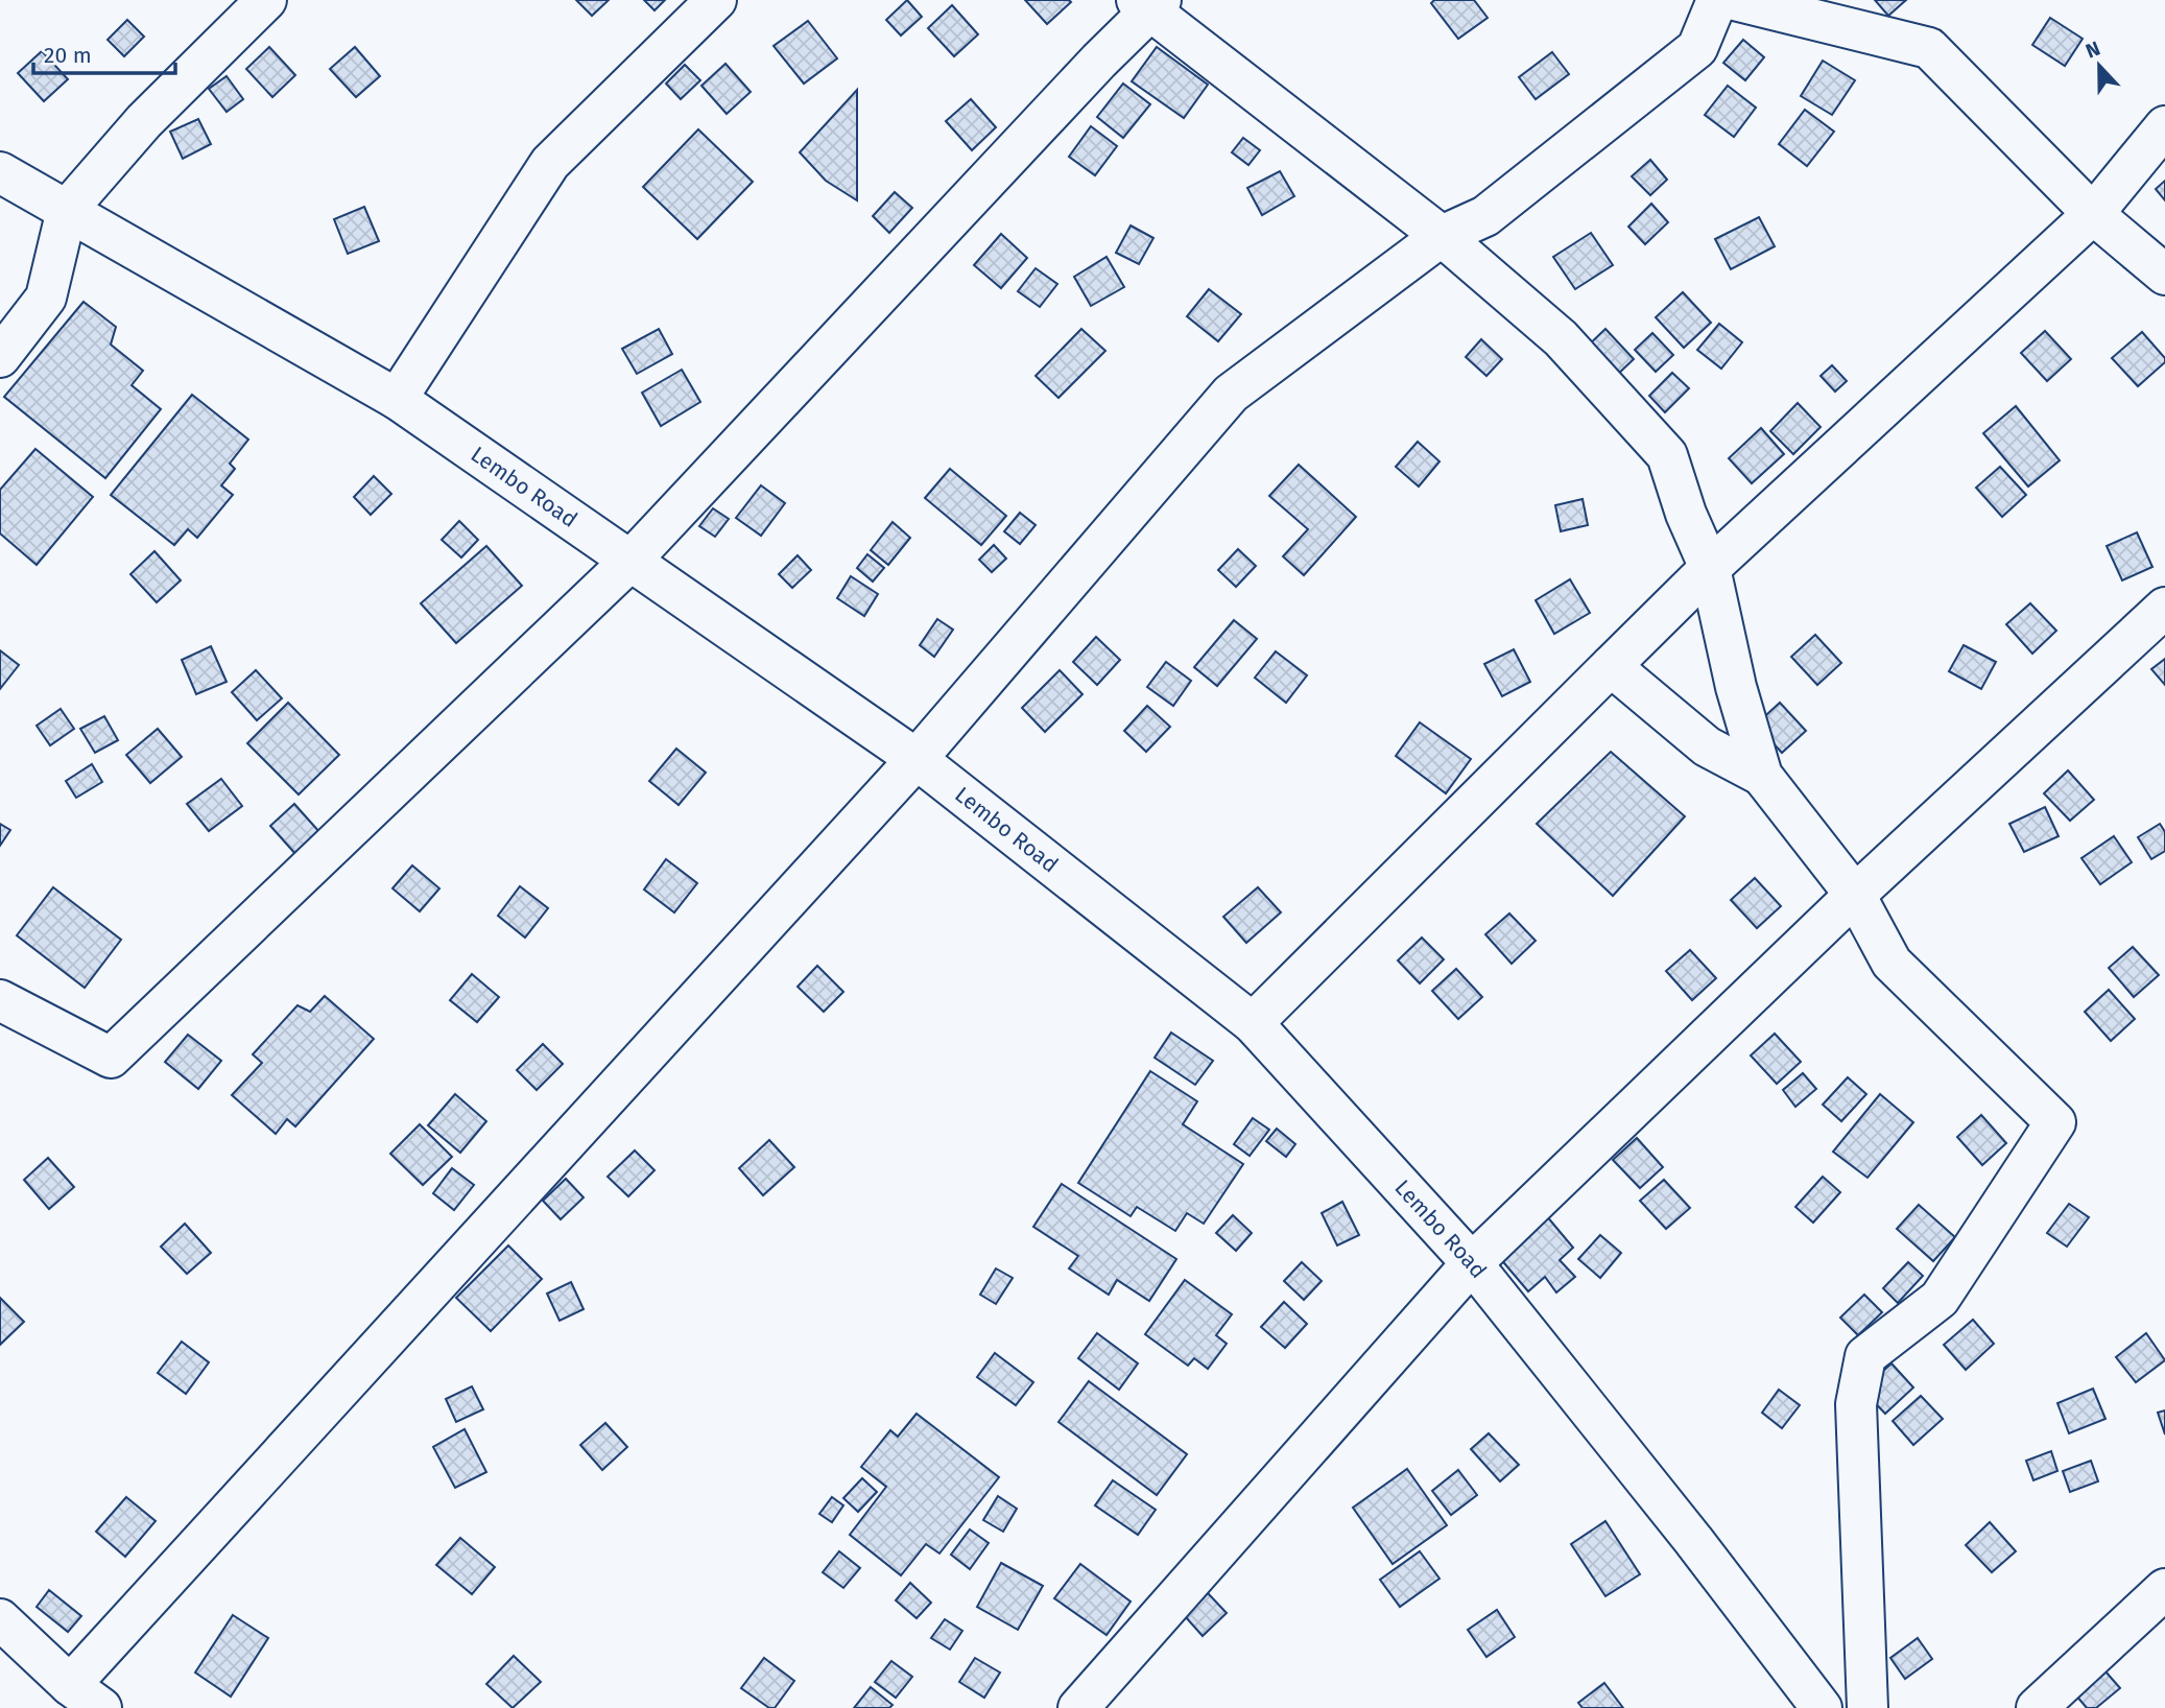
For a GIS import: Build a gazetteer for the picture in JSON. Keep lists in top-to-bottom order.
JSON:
{
  "streets": {
    "street": ["Lembo Road"]
  },
  "scale_bar": "20 m",
  "north": "top"
}
